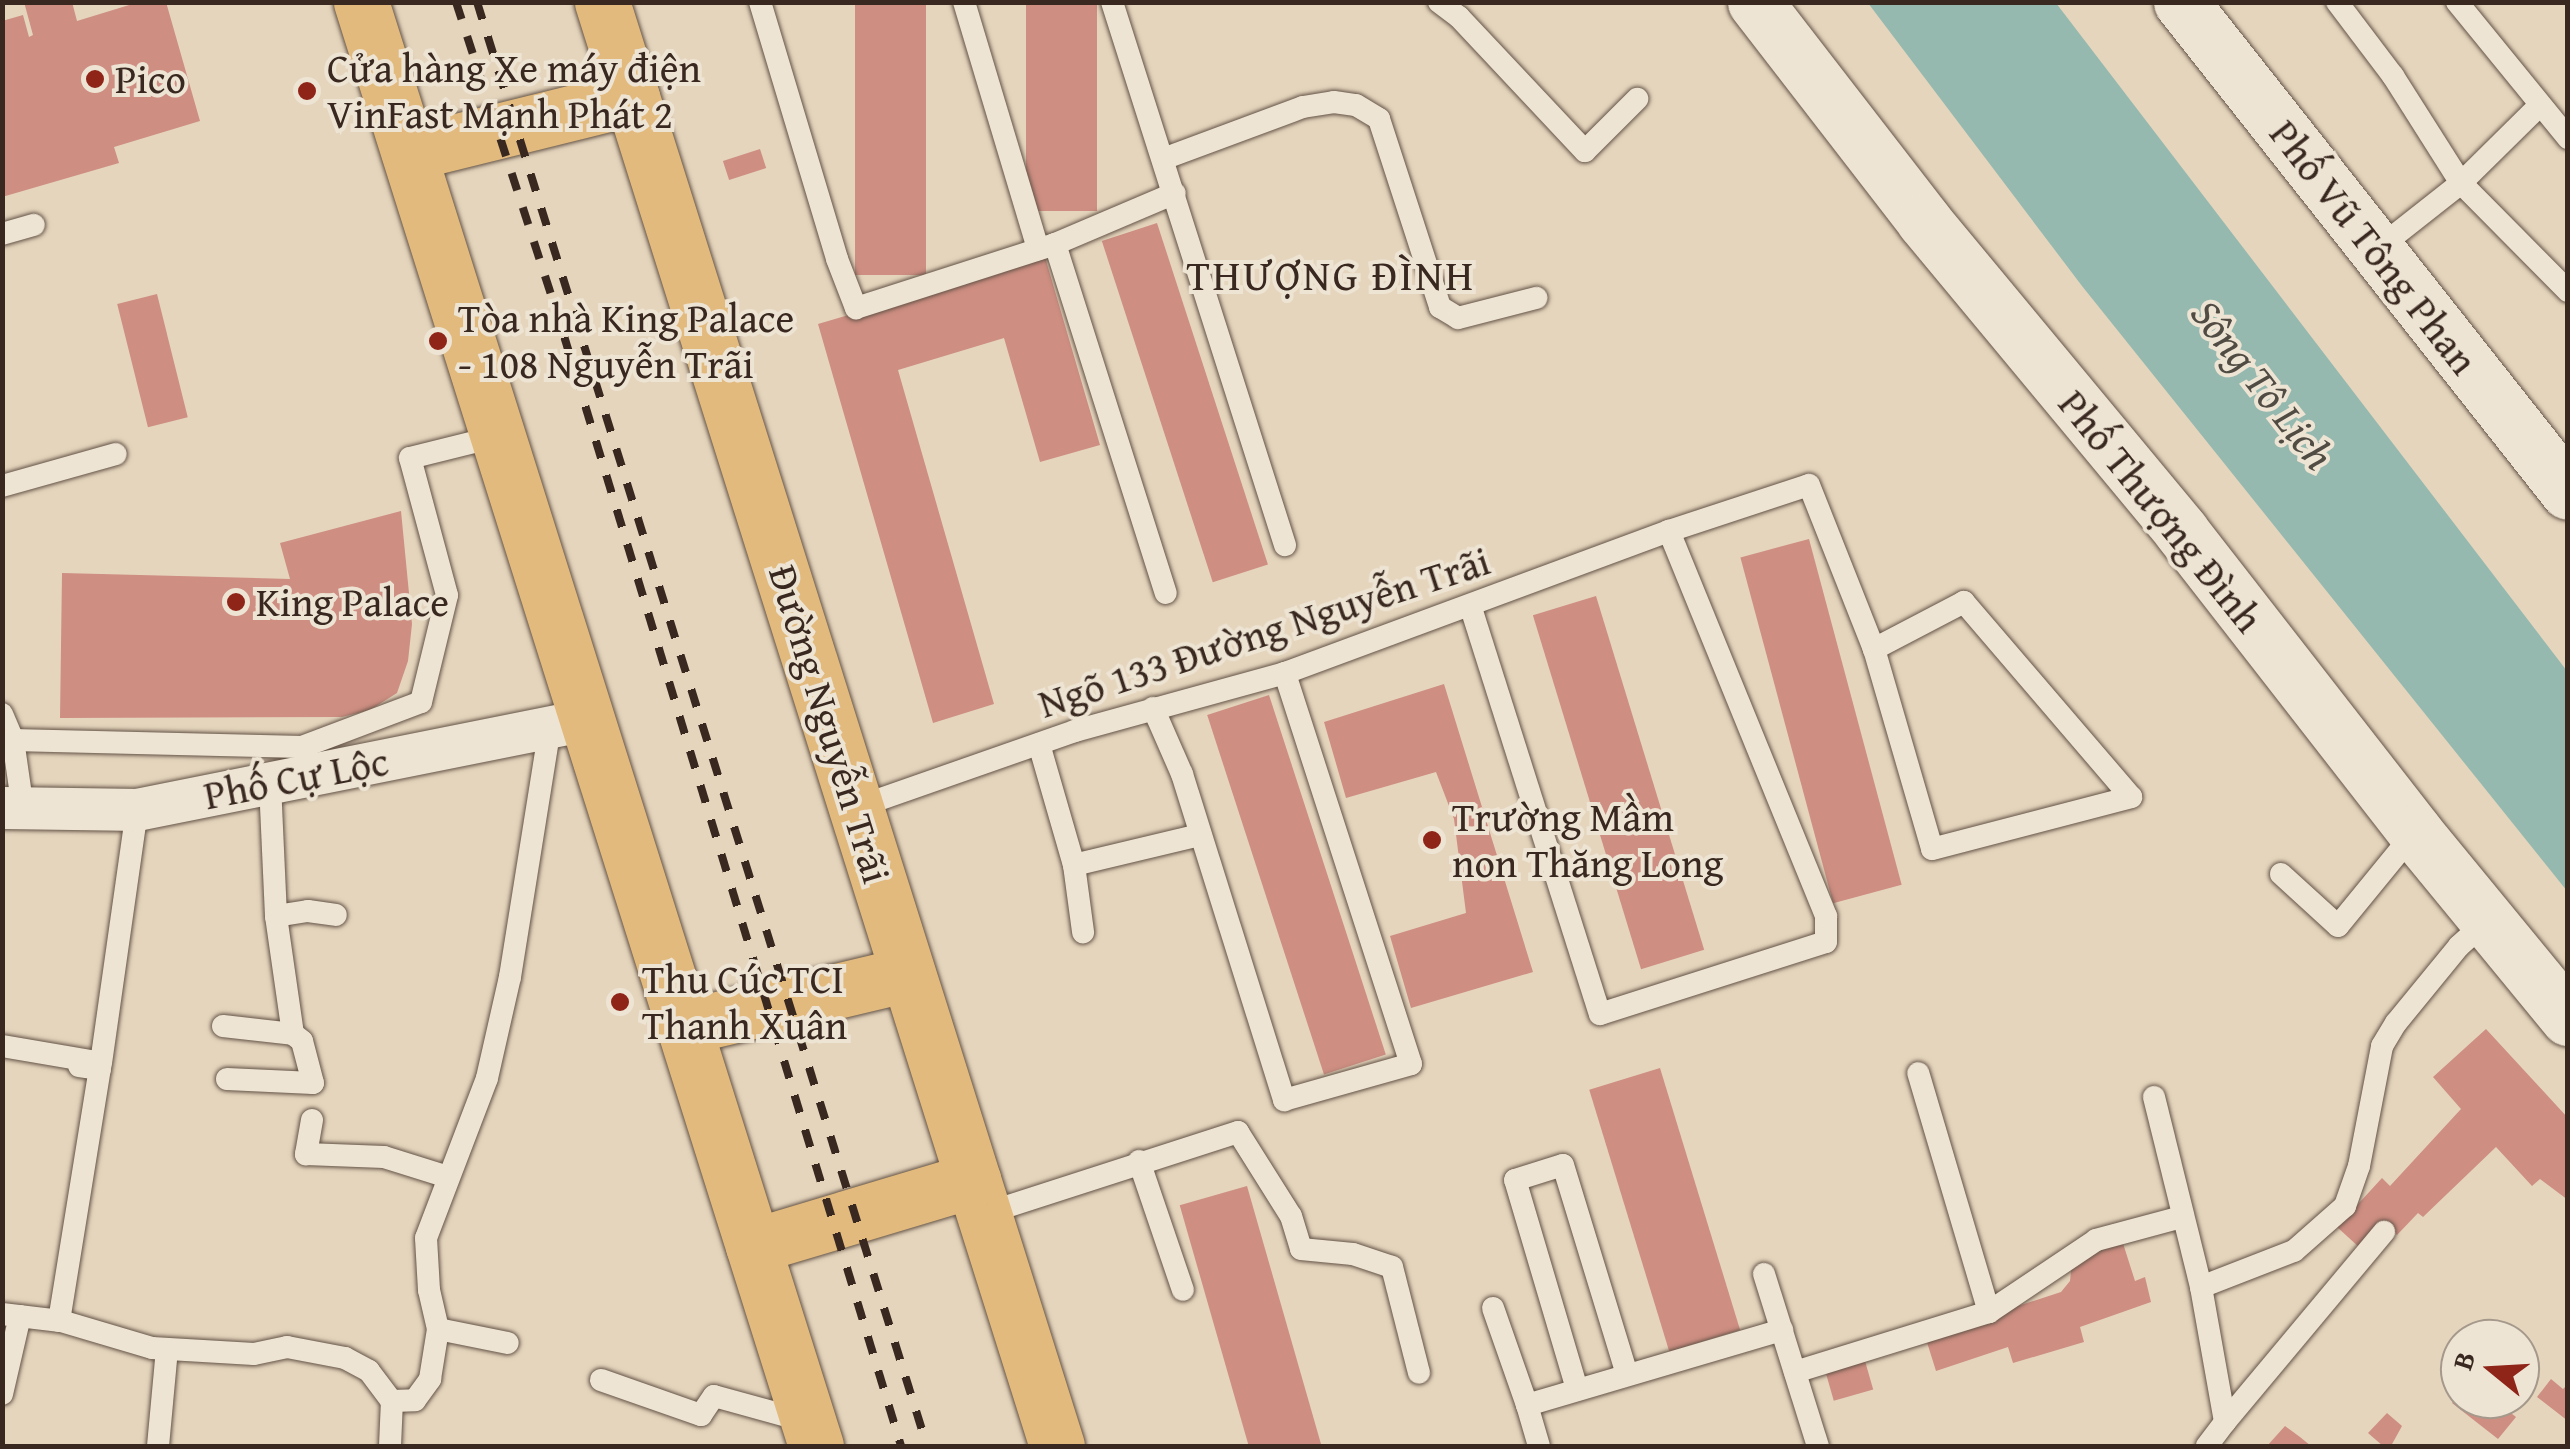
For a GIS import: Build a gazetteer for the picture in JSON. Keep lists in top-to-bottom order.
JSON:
{
  "streets": {
    "main road": ["Phố Vũ Tông Phan", "Phố Thượng Đình", "Đường Nguyễn Trãi"],
    "street": ["Phố Cự Lộc"],
    "lane": ["Ngõ 133 Đường Nguyễn Trãi"]
  },
  "crossings": [
    ["Ngõ 133 Đường Nguyễn Trãi", "Đường Nguyễn Trãi"]
  ],
  "districts": ["THƯỢNG ĐÌNH"],
  "water": ["Sông Tô Lịch"],
  "places": [
    "Pico",
    "Cửa hàng Xe máy điện VinFast Mạnh Phát 2",
    "Tòa nhà King Palace - 108 Nguyễn Trãi",
    "King Palace",
    "Trường Mầm non Thăng Long",
    "Thu Cúc TCI Thanh Xuân"
  ],
  "north": "left"
}
